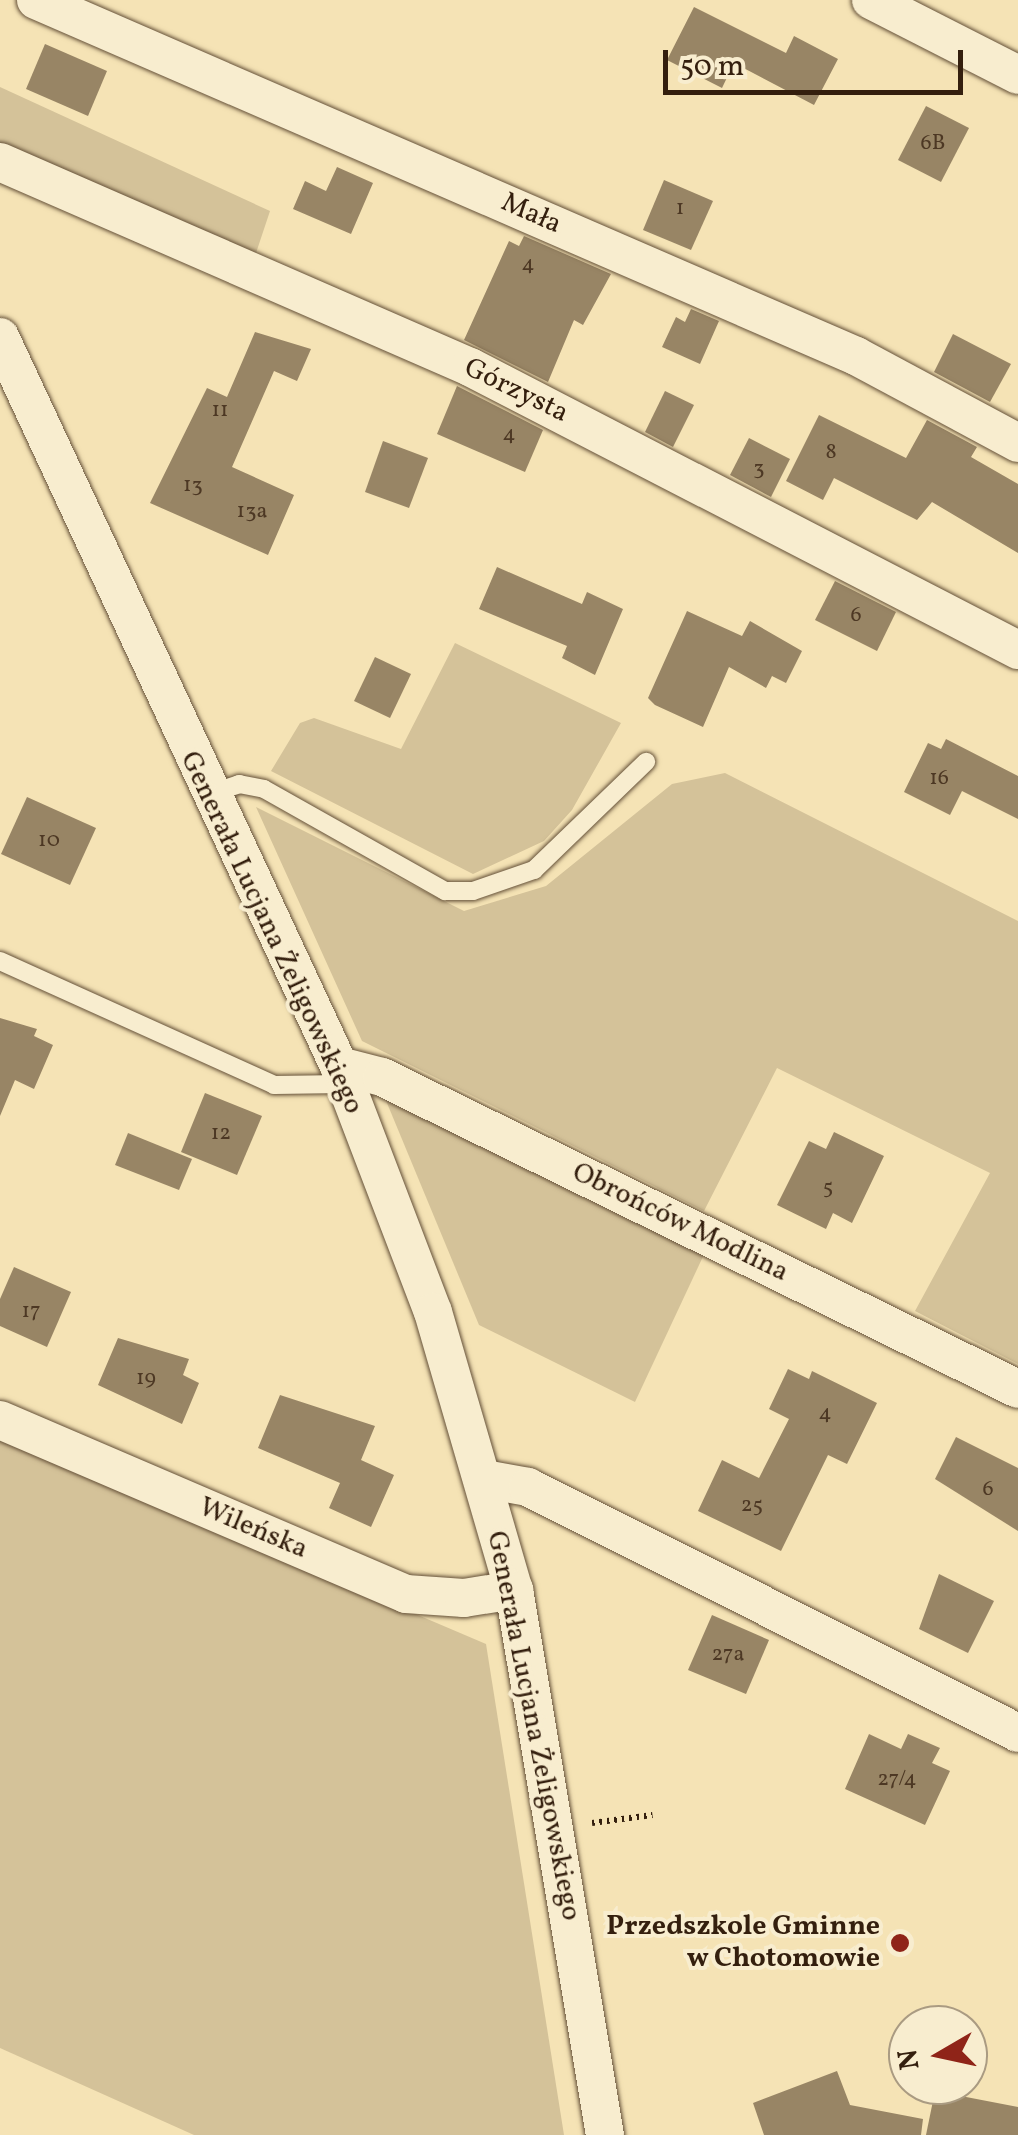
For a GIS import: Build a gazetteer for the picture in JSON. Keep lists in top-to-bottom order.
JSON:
{
  "streets": {
    "street": [
      "Mała",
      "Górzysta",
      "Generała Lucjana Żeligowskiego",
      "Obrońców Modlina",
      "Wileńska"
    ]
  },
  "crossings": [
    ["Generała Lucjana Żeligowskiego", "Obrońców Modlina"],
    ["Generała Lucjana Żeligowskiego", "Wileńska"]
  ],
  "places": ["Przedszkole Gminne w Chotomowie"],
  "house_numbers": [
    "6B",
    "1",
    "4",
    "11",
    "4",
    "8",
    "3",
    "13",
    "13a",
    "6",
    "16",
    "10",
    "12",
    "5",
    "17",
    "19",
    "4",
    "6",
    "25",
    "27a",
    "27/4"
  ],
  "scale_bar": "50 m",
  "north": "left"
}
